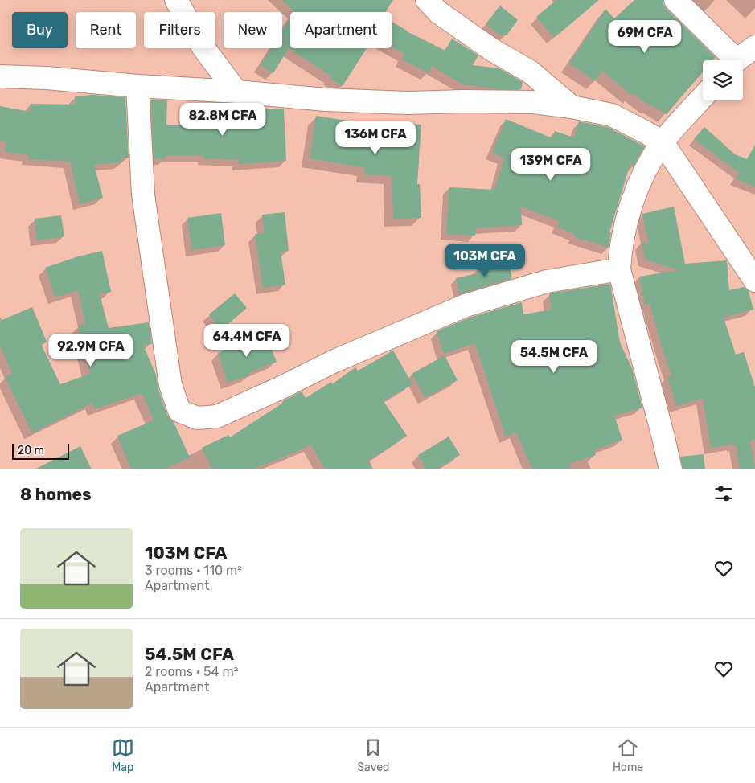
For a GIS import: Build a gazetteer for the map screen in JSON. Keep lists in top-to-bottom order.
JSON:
{
  "scale_bar": "20 m",
  "page": {
    "chip": [
      "Buy",
      "Rent",
      "Filters",
      "New",
      "Apartment"
    ],
    "price": [
      "69M CFA",
      "82.8M CFA",
      "136M CFA",
      "139M CFA",
      "103M CFA",
      "64.4M CFA",
      "92.9M CFA",
      "54.5M CFA"
    ],
    "scale": "20 m",
    "heading": "8 homes",
    "list": [
      {
        "name": "103M CFA",
        "note": "3 rooms · 110 m² · Apartment"
      },
      {
        "name": "54.5M CFA",
        "note": "2 rooms · 54 m² · Apartment"
      }
    ],
    "tabs": ["Map", "Saved", "Home"]
  }
}
